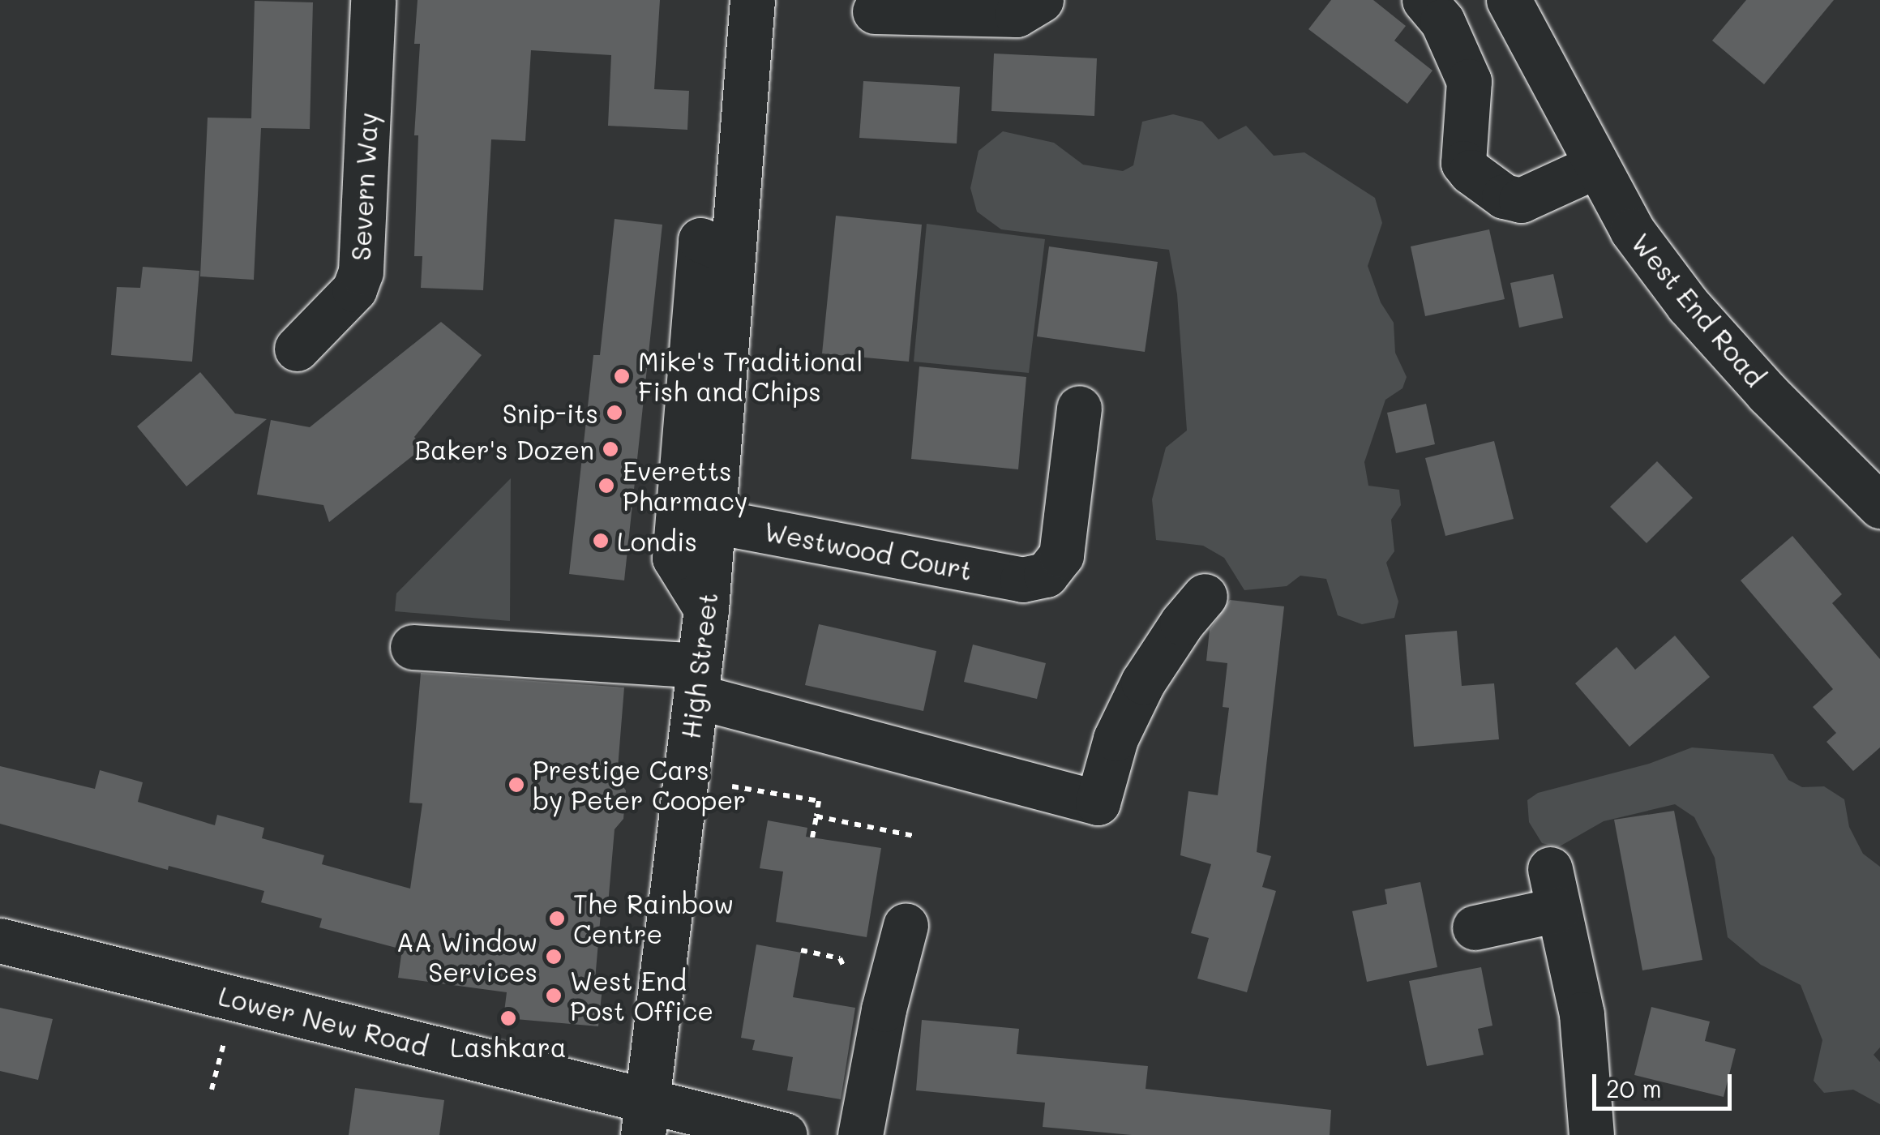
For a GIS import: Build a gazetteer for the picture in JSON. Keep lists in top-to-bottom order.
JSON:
{
  "streets": {
    "street": [
      "Severn Way",
      "West End Road",
      "Westwood Court",
      "High Street",
      "Lower New Road"
    ]
  },
  "crossings": [
    ["Westwood Court", "High Street"],
    ["High Street", "Lower New Road"]
  ],
  "places": [
    "Mike's Traditional Fish and Chips",
    "Snip-its",
    "Baker's Dozen",
    "Everetts Pharmacy",
    "Londis",
    "Prestige Cars by Peter Cooper",
    "The Rainbow Centre",
    "AA Window Services",
    "West End Post Office",
    "Lashkara"
  ],
  "scale_bar": "20 m"
}
